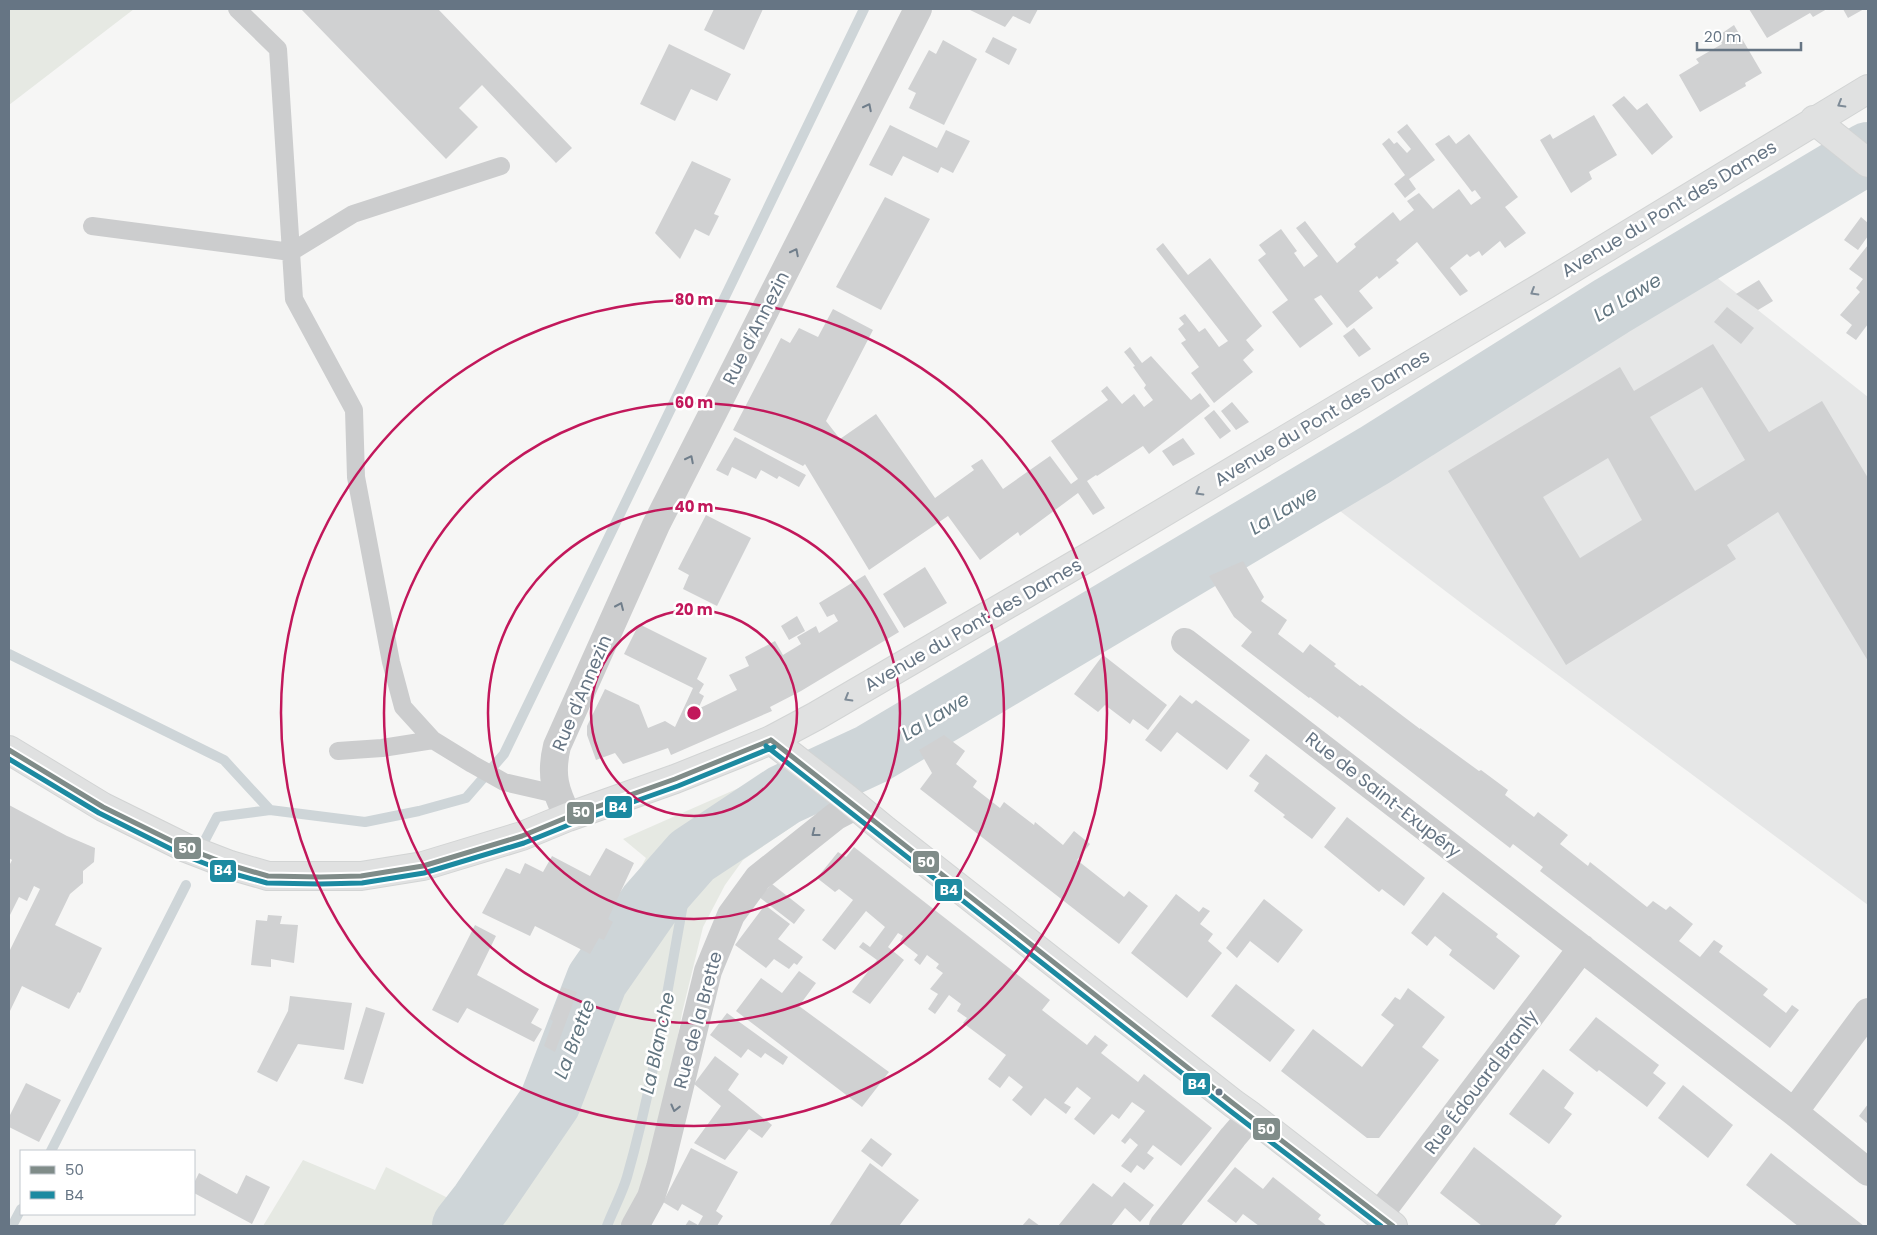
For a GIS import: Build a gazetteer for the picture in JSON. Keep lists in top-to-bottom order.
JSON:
{
  "streets": {
    "street": [
      "Avenue du Pont des Dames",
      "Rue d'Annezin",
      "Rue de Saint-Exupéry",
      "Rue de la Brette",
      "Rue Édouard Branly"
    ]
  },
  "crossings": [
    ["Avenue du Pont des Dames", "Rue d'Annezin"],
    ["Rue de Saint-Exupéry", "Rue Édouard Branly"]
  ],
  "one_way": ["Avenue du Pont des Dames", "Rue d'Annezin", "Rue de la Brette"],
  "water": ["La Lawe", "La Brette", "La Blanche"],
  "lines": ["transit line 50", "transit line B4"],
  "legend": ["50", "B4"],
  "scale_bar": "20 m",
  "rings": [
    "80 m",
    "60 m",
    "40 m",
    "20 m"
  ]
}
